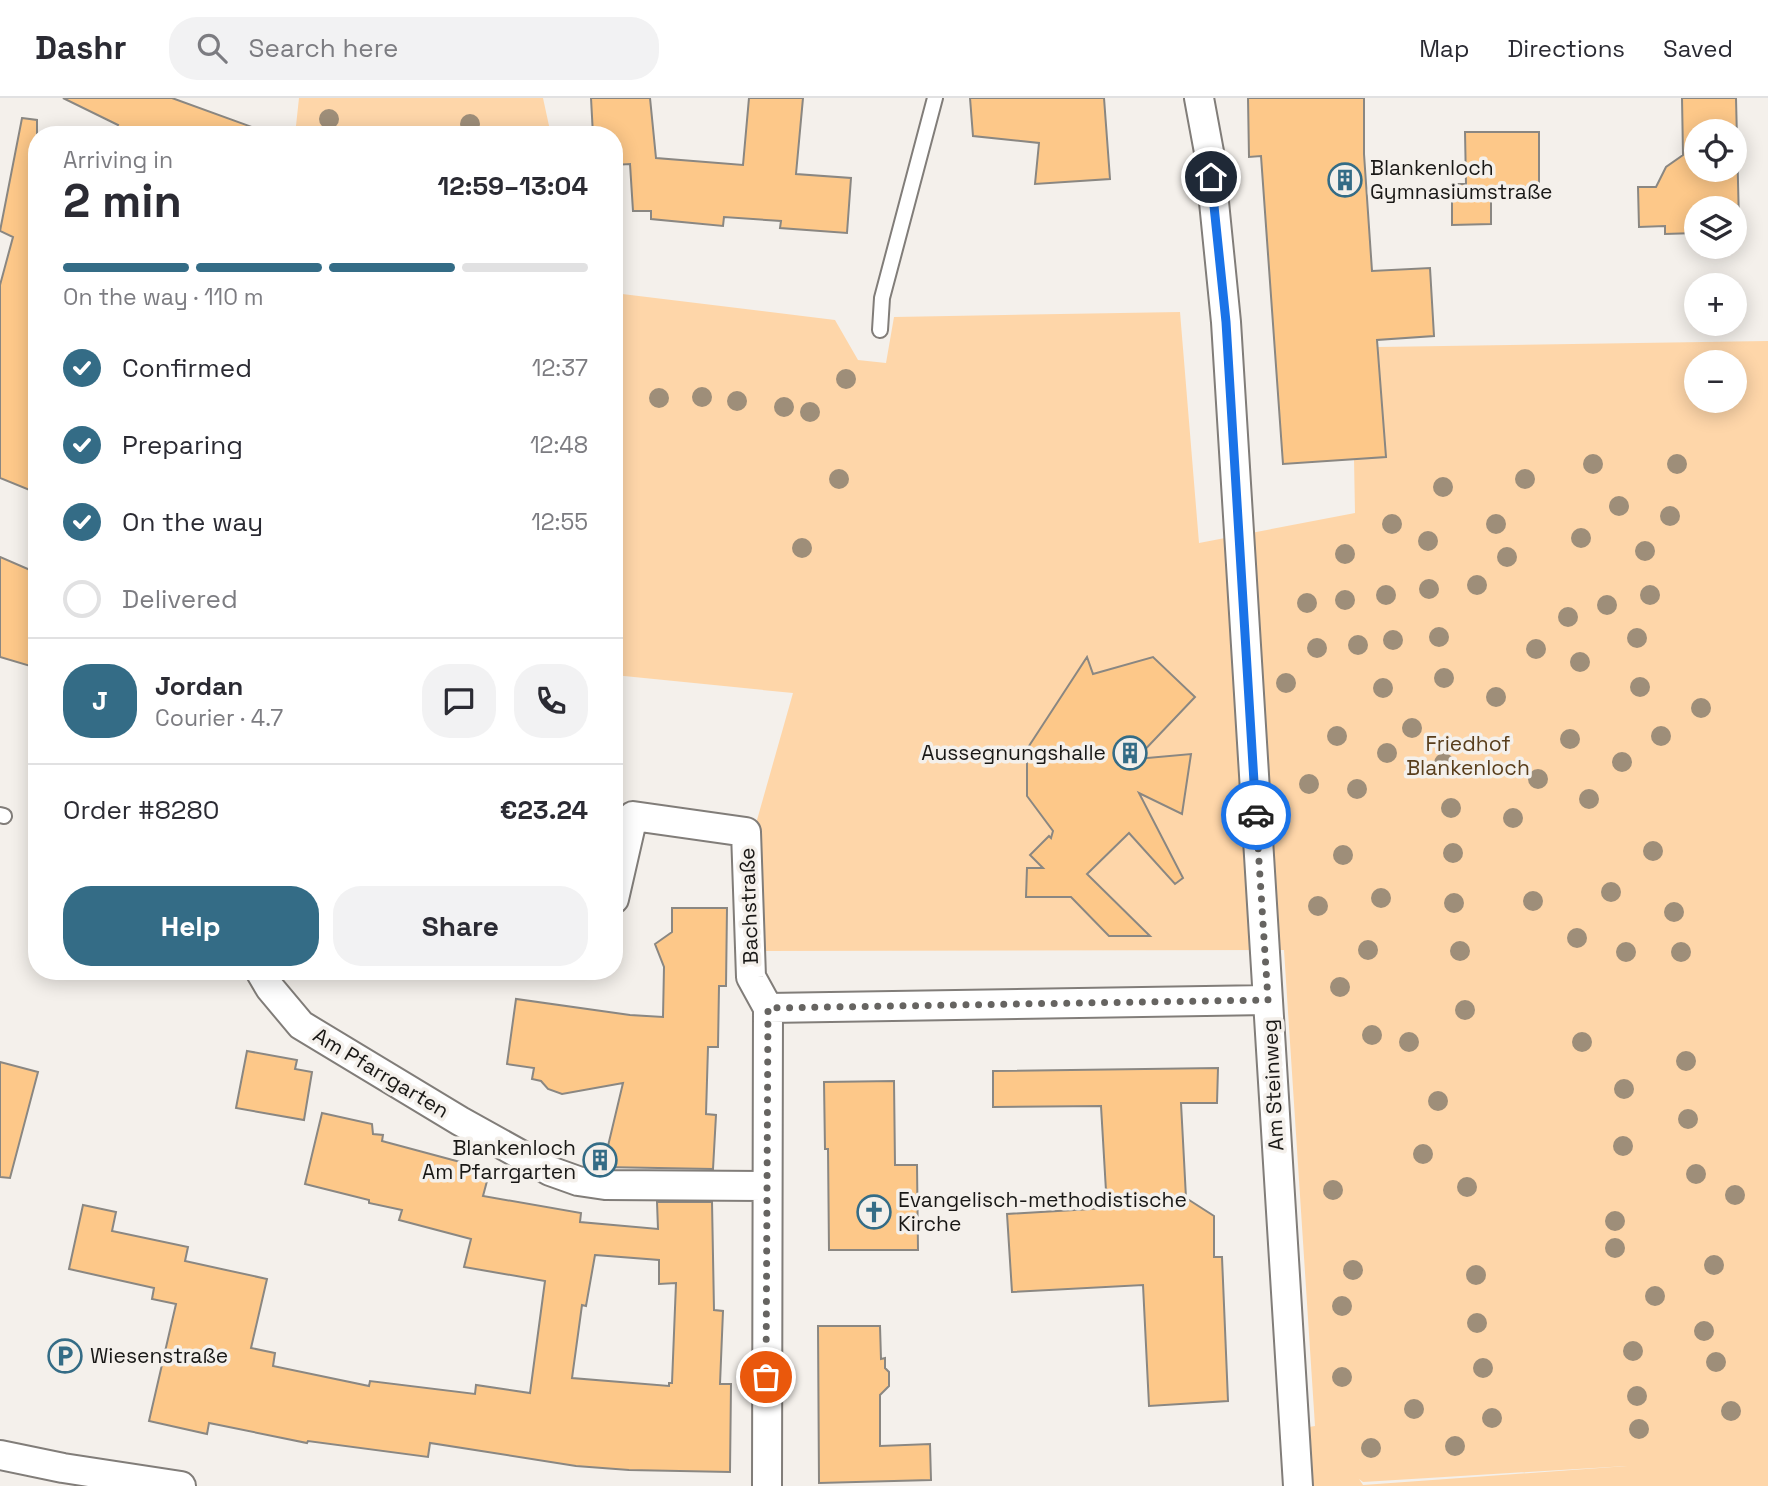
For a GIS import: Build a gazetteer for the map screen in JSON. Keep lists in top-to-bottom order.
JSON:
{
  "streets": {
    "street": ["Bachstraße", "Am Pfarrgarten", "Am Steinweg"]
  },
  "crossings": [
    ["Bachstraße", "Am Pfarrgarten"]
  ],
  "parks": ["Friedhof Blankenloch"],
  "places": {
    "building": ["Blankenloch Gymnasiumstraße", "Aussegnungshalle", "Blankenloch Am Pfarrgarten"],
    "church": ["Evangelisch-methodistische Kirche"],
    "parking": ["Wiesenstraße"]
  },
  "page": {
    "header": "Dashr",
    "search": "Search here",
    "nav": ["Map", "Directions", "Saved"],
    "map_buttons": ["+", "−"],
    "heading": ["2 min", "Arriving in", "12:59–13:04"],
    "panel": [
      "Jordan",
      "Courier · 4.7",
      "Order #8280",
      "€23.24"
    ],
    "bar": "On the way · 110 m",
    "list": [
      ["Confirmed", "12:37"],
      ["Preparing", "12:48"],
      ["On the way", "12:55"],
      "Delivered"
    ],
    "round": "J",
    "buttons": ["Help", "Share"]
  }
}
